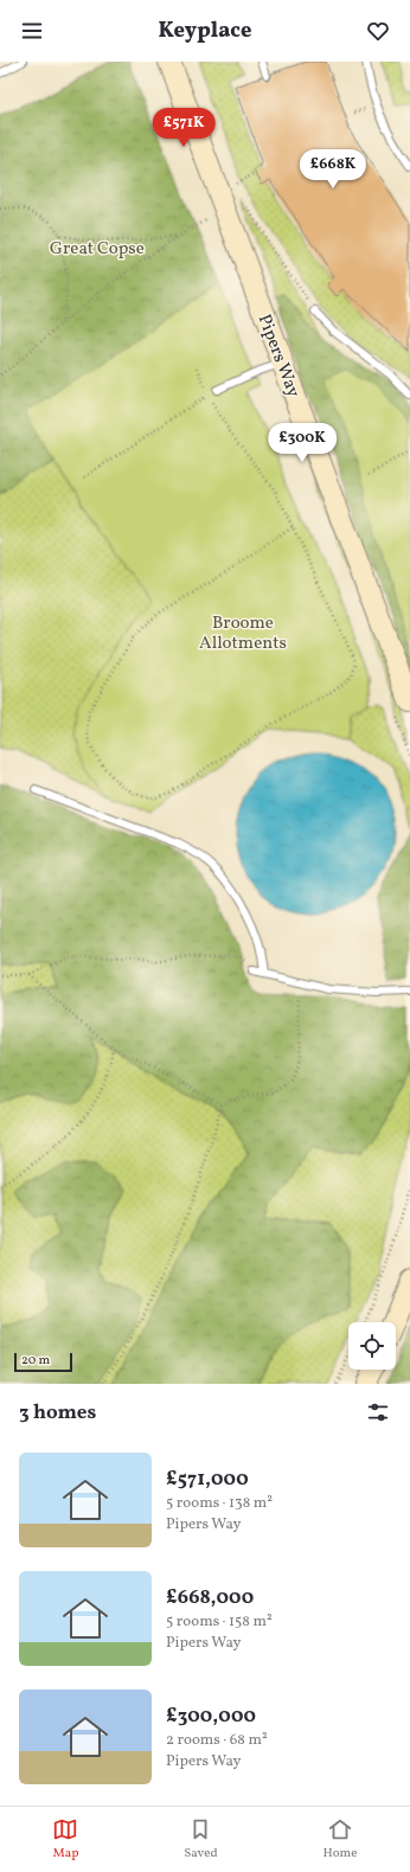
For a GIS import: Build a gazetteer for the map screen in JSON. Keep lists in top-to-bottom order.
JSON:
{
  "streets": {
    "main road": ["Pipers Way"]
  },
  "parks": ["Great Copse", "Broome Allotments"],
  "scale_bar": "20 m",
  "page": {
    "header": "Keyplace",
    "price": ["£571K", "£668K", "£300K"],
    "scale": "20 m",
    "heading": "3 homes",
    "list": [
      {
        "name": "£571,000",
        "note": "5 rooms · 138 m² · Pipers Way"
      },
      {
        "name": "£668,000",
        "note": "5 rooms · 158 m² · Pipers Way"
      },
      {
        "name": "£300,000",
        "note": "2 rooms · 68 m² · Pipers Way"
      }
    ],
    "tabs": ["Map", "Saved", "Home"]
  }
}
